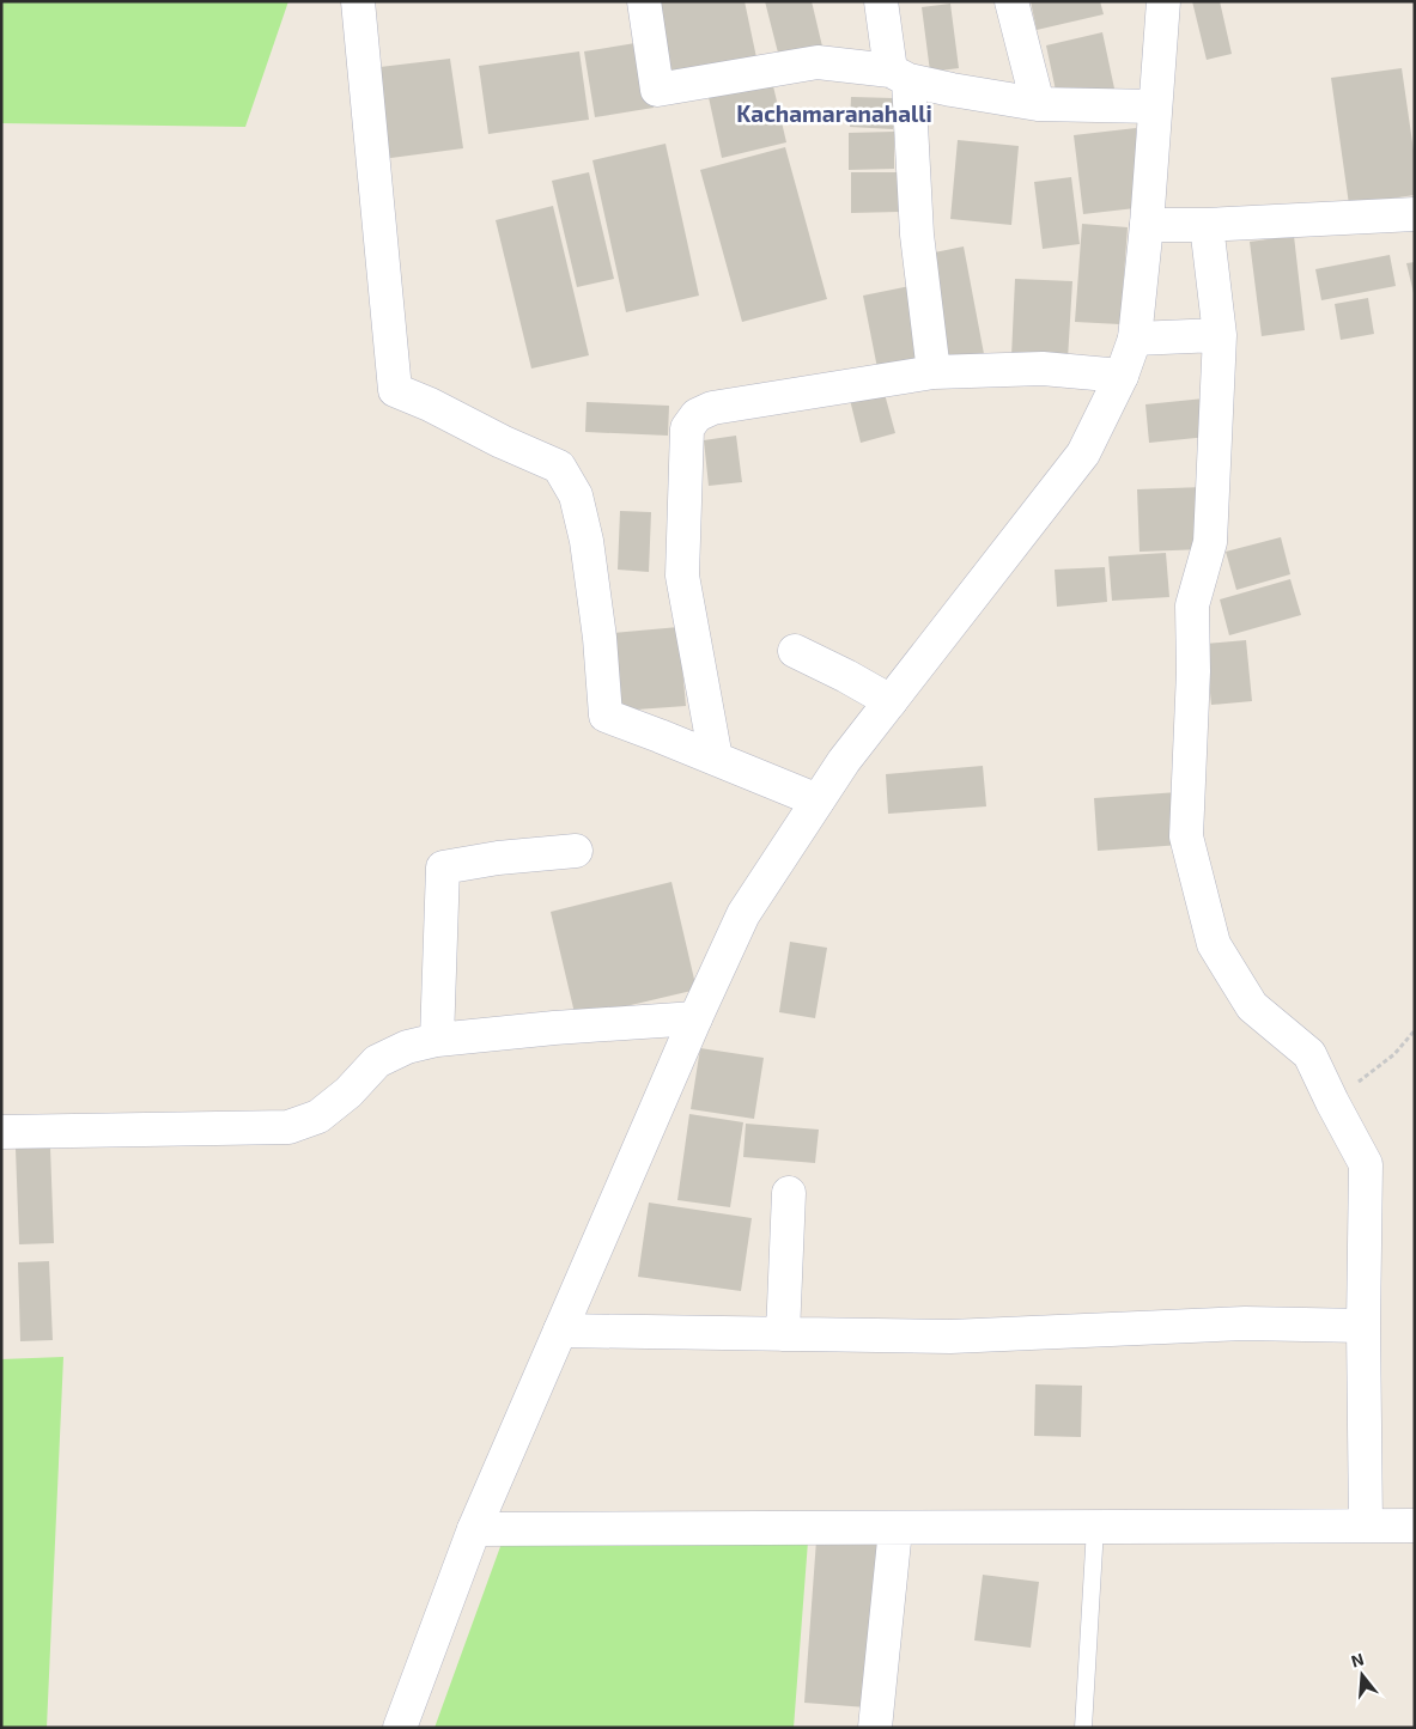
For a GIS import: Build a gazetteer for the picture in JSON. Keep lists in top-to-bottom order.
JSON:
{
  "districts": ["Kachamaranahalli"],
  "north": "top"
}
